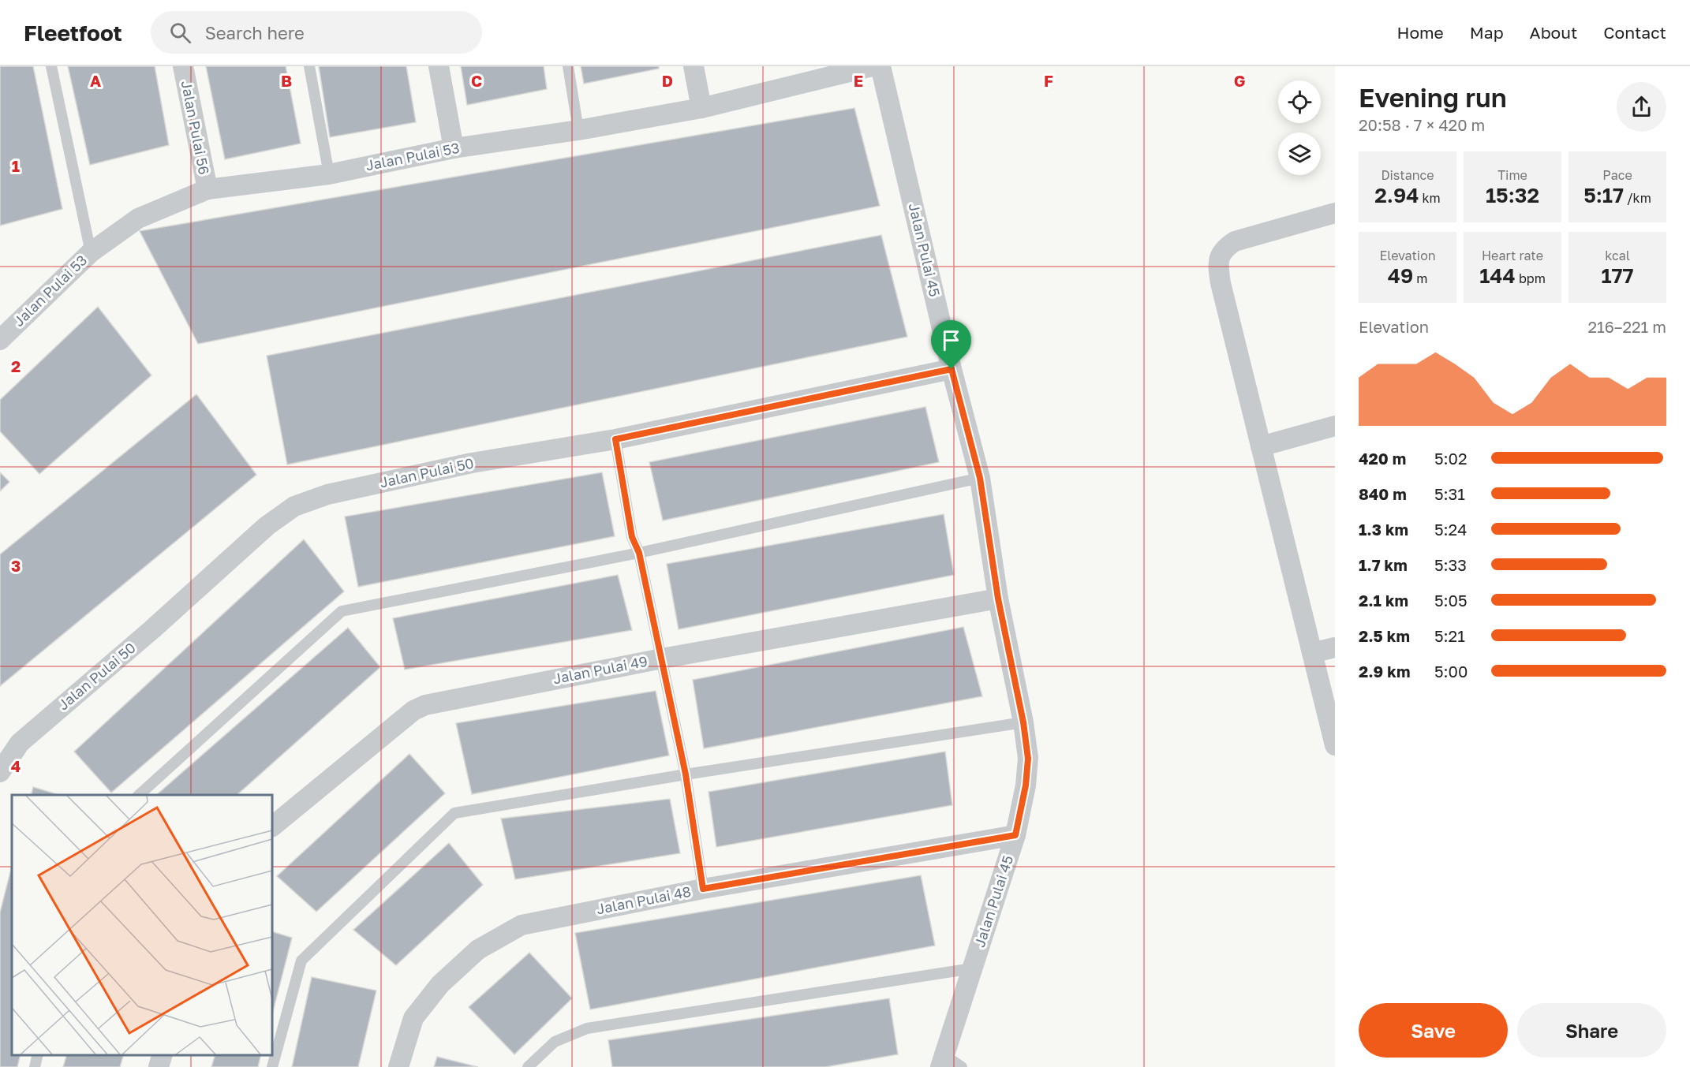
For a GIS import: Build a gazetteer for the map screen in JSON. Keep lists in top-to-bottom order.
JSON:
{
  "streets": {
    "street": [
      "Jalan Pulai 56",
      "Jalan Pulai 53",
      "Jalan Pulai 45",
      "Jalan Pulai 50",
      "Jalan Pulai 49",
      "Jalan Pulai 48"
    ]
  },
  "crossings": [
    ["Jalan Pulai 56", "Jalan Pulai 53"],
    ["Jalan Pulai 45", "Jalan Pulai 50"],
    ["Jalan Pulai 45", "Jalan Pulai 49"],
    ["Jalan Pulai 45", "Jalan Pulai 48"]
  ],
  "page": {
    "header": "Fleetfoot",
    "search": "Search here",
    "nav": [
      "Home",
      "Map",
      "About",
      "Contact"
    ],
    "heading": ["Evening run", "20:58 · 7 × 420 m"],
    "stats": [
      ["Distance", "2.94 km"],
      ["Time", "15:32"],
      ["Pace", "5:17 /km"],
      ["Elevation", "49 m"],
      ["Heart rate", "144 bpm"],
      ["kcal", "177"]
    ],
    "chart": ["Elevation", "216–221 m"],
    "list": [
      {
        "name": "420 m",
        "note": "5:02"
      },
      {
        "name": "840 m",
        "note": "5:31"
      },
      {
        "name": "1.3 km",
        "note": "5:24"
      },
      {
        "name": "1.7 km",
        "note": "5:33"
      },
      {
        "name": "2.1 km",
        "note": "5:05"
      },
      {
        "name": "2.5 km",
        "note": "5:21"
      },
      {
        "name": "2.9 km",
        "note": "5:00"
      }
    ],
    "buttons": ["Save", "Share"]
  },
  "grid": {
    "columns": [
      "A",
      "B",
      "C",
      "D",
      "E",
      "F",
      "G"
    ],
    "rows": [
      "1",
      "2",
      "3",
      "4"
    ]
  }
}
